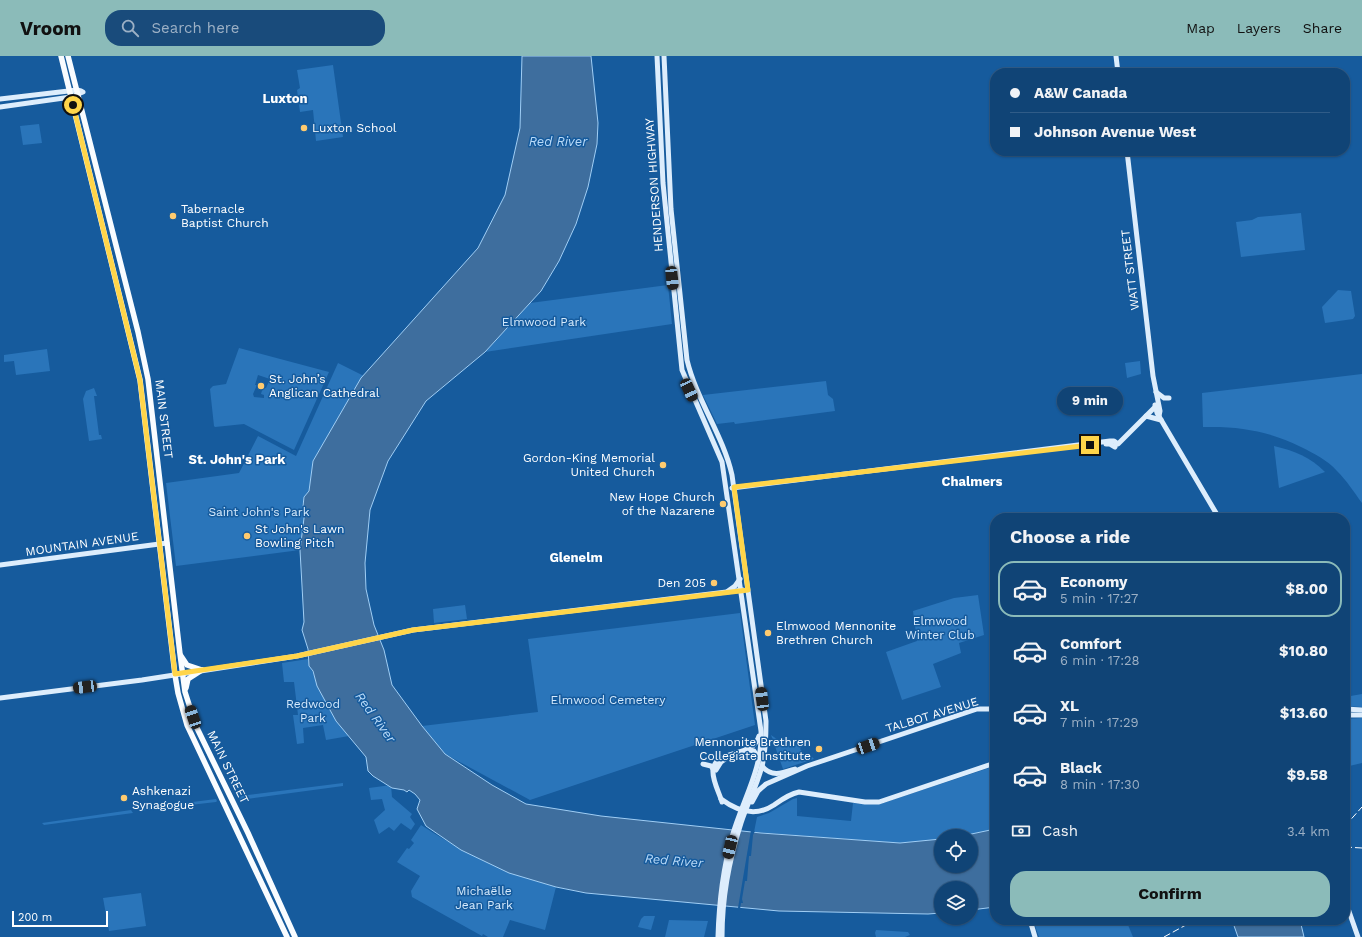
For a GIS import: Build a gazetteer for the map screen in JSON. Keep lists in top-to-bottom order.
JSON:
{
  "streets": {
    "main road": [
      "HENDERSON HIGHWAY",
      "WATT STREET",
      "MAIN STREET",
      "MOUNTAIN AVENUE",
      "TALBOT AVENUE"
    ]
  },
  "crossings": [
    ["MAIN STREET", "MOUNTAIN AVENUE"]
  ],
  "districts": [
    "Luxton",
    "St. John's Park",
    "Chalmers",
    "Glenelm"
  ],
  "water": ["Red River"],
  "parks": [
    "Elmwood Park",
    "Saint John's Park",
    "Elmwood Winter Club",
    "Elmwood Cemetery",
    "Redwood Park",
    "Michaëlle Jean Park"
  ],
  "places": [
    "Luxton School",
    "Tabernacle Baptist Church",
    "St. John’s Anglican Cathedral",
    "Gordon-King Memorial United Church",
    "New Hope Church of the Nazarene",
    "St John's Lawn Bowling Pitch",
    "Den 205",
    "Elmwood Mennonite Brethren Church",
    "Mennonite Brethren Collegiate Institute",
    "Ashkenazi Synagogue"
  ],
  "scale_bar": "200 m",
  "page": {
    "header": "Vroom",
    "search": "Search here",
    "nav": ["Map", "Layers", "Share"],
    "banner": ["A&W Canada", "Johnson Avenue West"],
    "bubble": "9 min",
    "heading": "Choose a ride",
    "list": [
      {
        "name": "Economy",
        "note": "5 min · 17:27",
        "value": "$8.00"
      },
      {
        "name": "Comfort",
        "note": "6 min · 17:28",
        "value": "$10.80"
      },
      {
        "name": "XL",
        "note": "7 min · 17:29",
        "value": "$13.60"
      },
      {
        "name": "Black",
        "note": "8 min · 17:30",
        "value": "$9.58"
      }
    ],
    "pay": ["Cash", "3.4 km"],
    "buttons": "Confirm",
    "scale": "200 m"
  }
}
